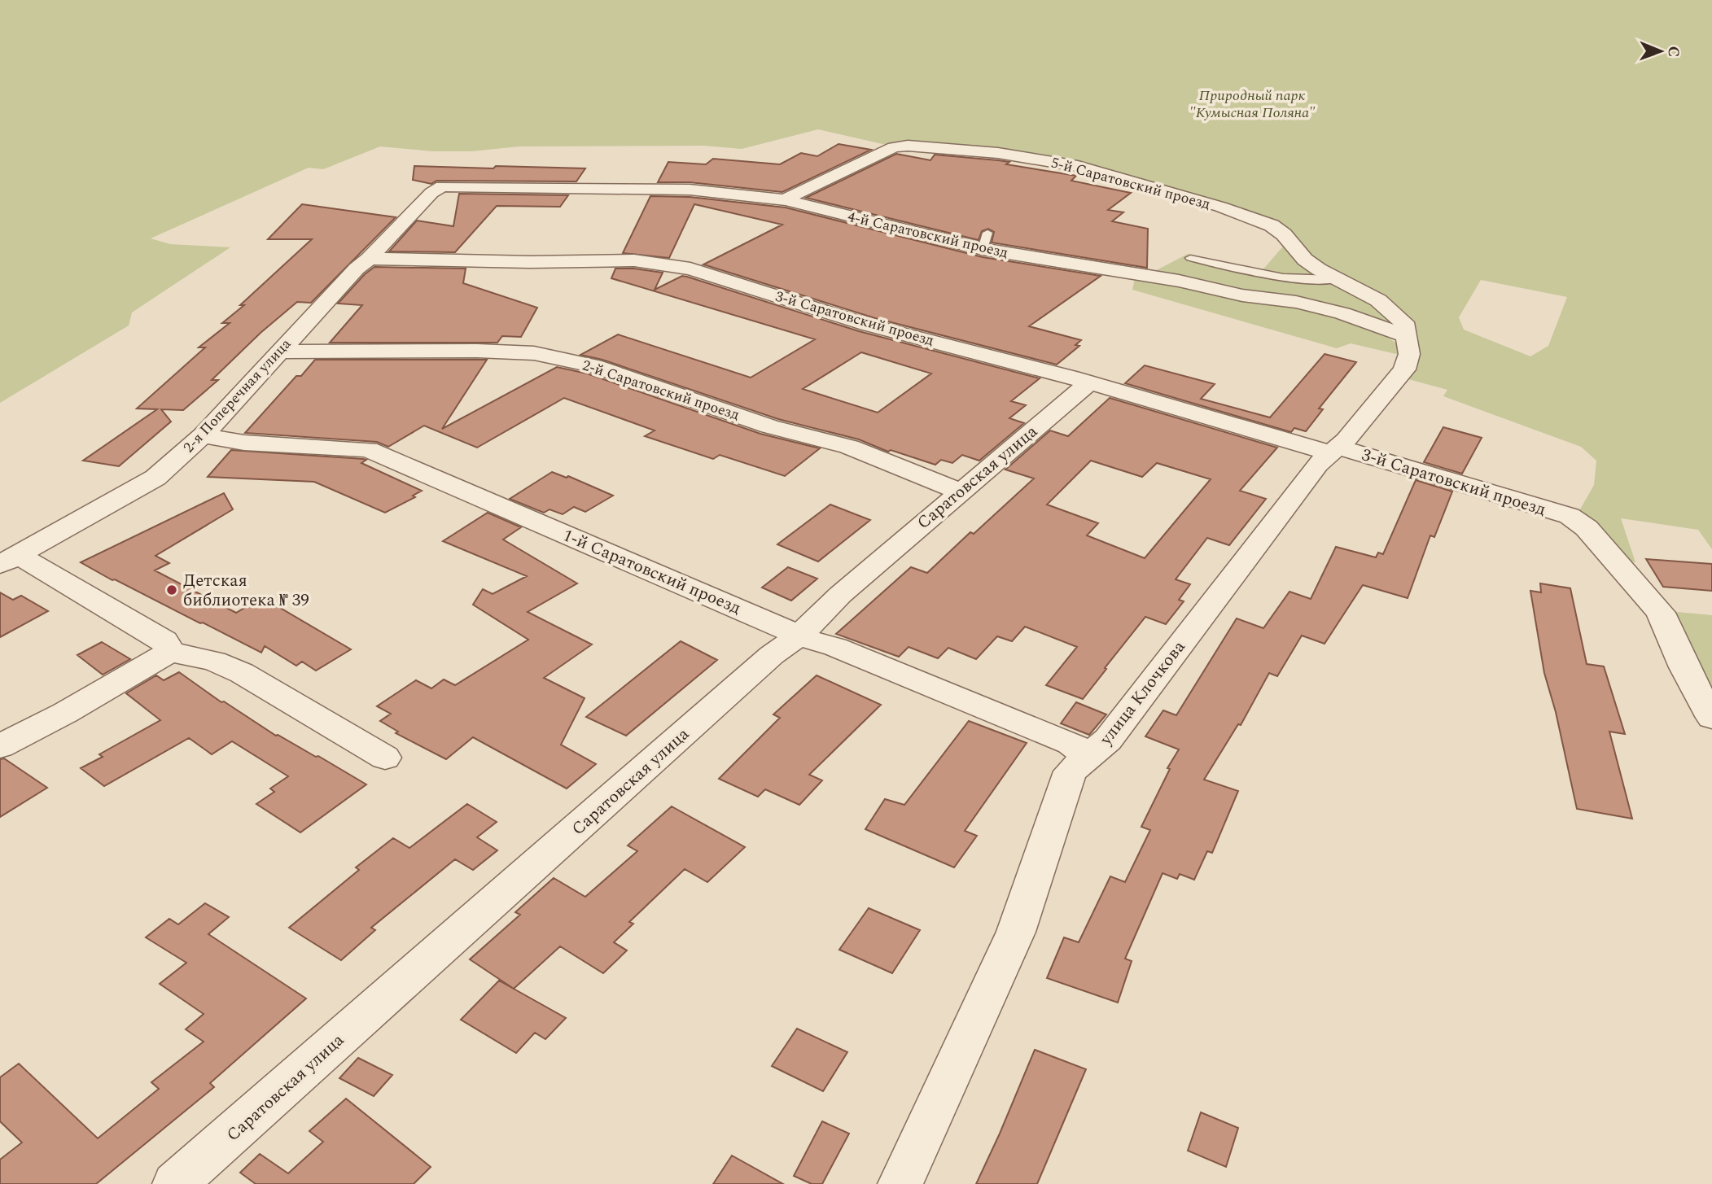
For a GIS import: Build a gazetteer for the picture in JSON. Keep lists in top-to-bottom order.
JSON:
{
  "streets": {
    "street": [
      "5-й Саратовский проезд",
      "4-й Саратовский проезд",
      "3-й Саратовский проезд",
      "2-й Саратовский проезд",
      "2-я Поперечная улица",
      "Саратовская улица",
      "1-й Саратовский проезд",
      "улица Клочкова"
    ]
  },
  "crossings": [
    ["5-й Саратовский проезд", "4-й Саратовский проезд"],
    ["5-й Саратовский проезд", "улица Клочкова"],
    ["4-й Саратовский проезд", "2-я Поперечная улица"],
    ["4-й Саратовский проезд", "улица Клочкова"],
    ["3-й Саратовский проезд", "2-я Поперечная улица"],
    ["3-й Саратовский проезд", "Саратовская улица"],
    ["3-й Саратовский проезд", "улица Клочкова"],
    ["2-й Саратовский проезд", "2-я Поперечная улица"],
    ["2-й Саратовский проезд", "Саратовская улица"],
    ["2-я Поперечная улица", "1-й Саратовский проезд"],
    ["Саратовская улица", "1-й Саратовский проезд"],
    ["1-й Саратовский проезд", "улица Клочкова"]
  ],
  "parks": ["Природный парк \"Кумысная Поляна\""],
  "places": ["Детская библиотека № 39"],
  "north": "right"
}
